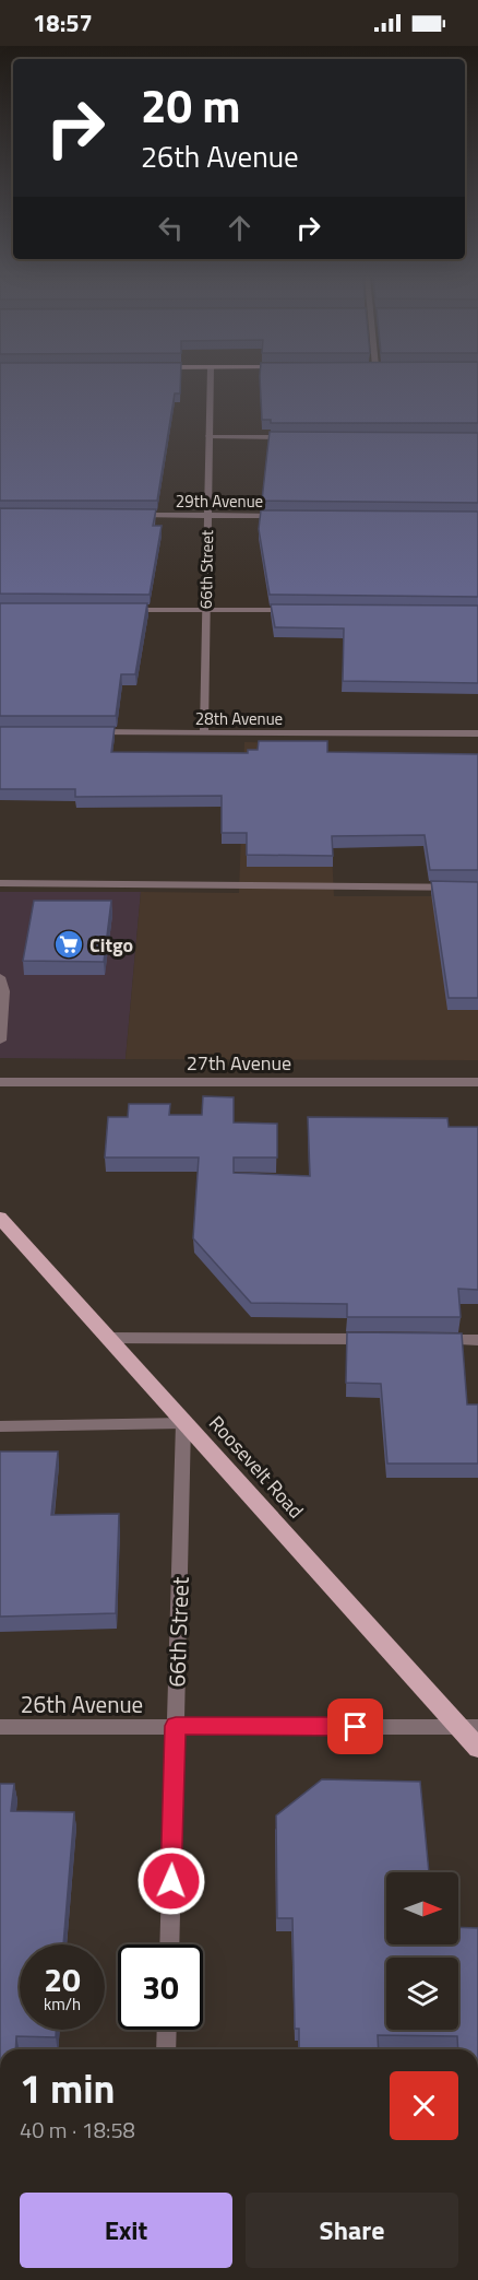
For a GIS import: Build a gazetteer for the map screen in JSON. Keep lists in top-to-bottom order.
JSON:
{
  "streets": {
    "main road": ["Roosevelt Road"],
    "street": [
      "29th Avenue",
      "66th Street",
      "28th Avenue",
      "27th Avenue",
      "26th Avenue"
    ]
  },
  "crossings": [
    ["29th Avenue", "66th Street"],
    ["66th Street", "28th Avenue"],
    ["66th Street", "Roosevelt Road"],
    ["66th Street", "26th Avenue"],
    ["Roosevelt Road", "26th Avenue"]
  ],
  "places": {
    "supermarket": ["Citgo"]
  },
  "north": "right",
  "page": {
    "status": "18:57",
    "turn": ["20 m", "26th Avenue"],
    "speed": "20 km/h",
    "limit": "30",
    "heading": ["1 min", "40 m · 18:58"],
    "buttons": ["Exit", "Share"]
  }
}
